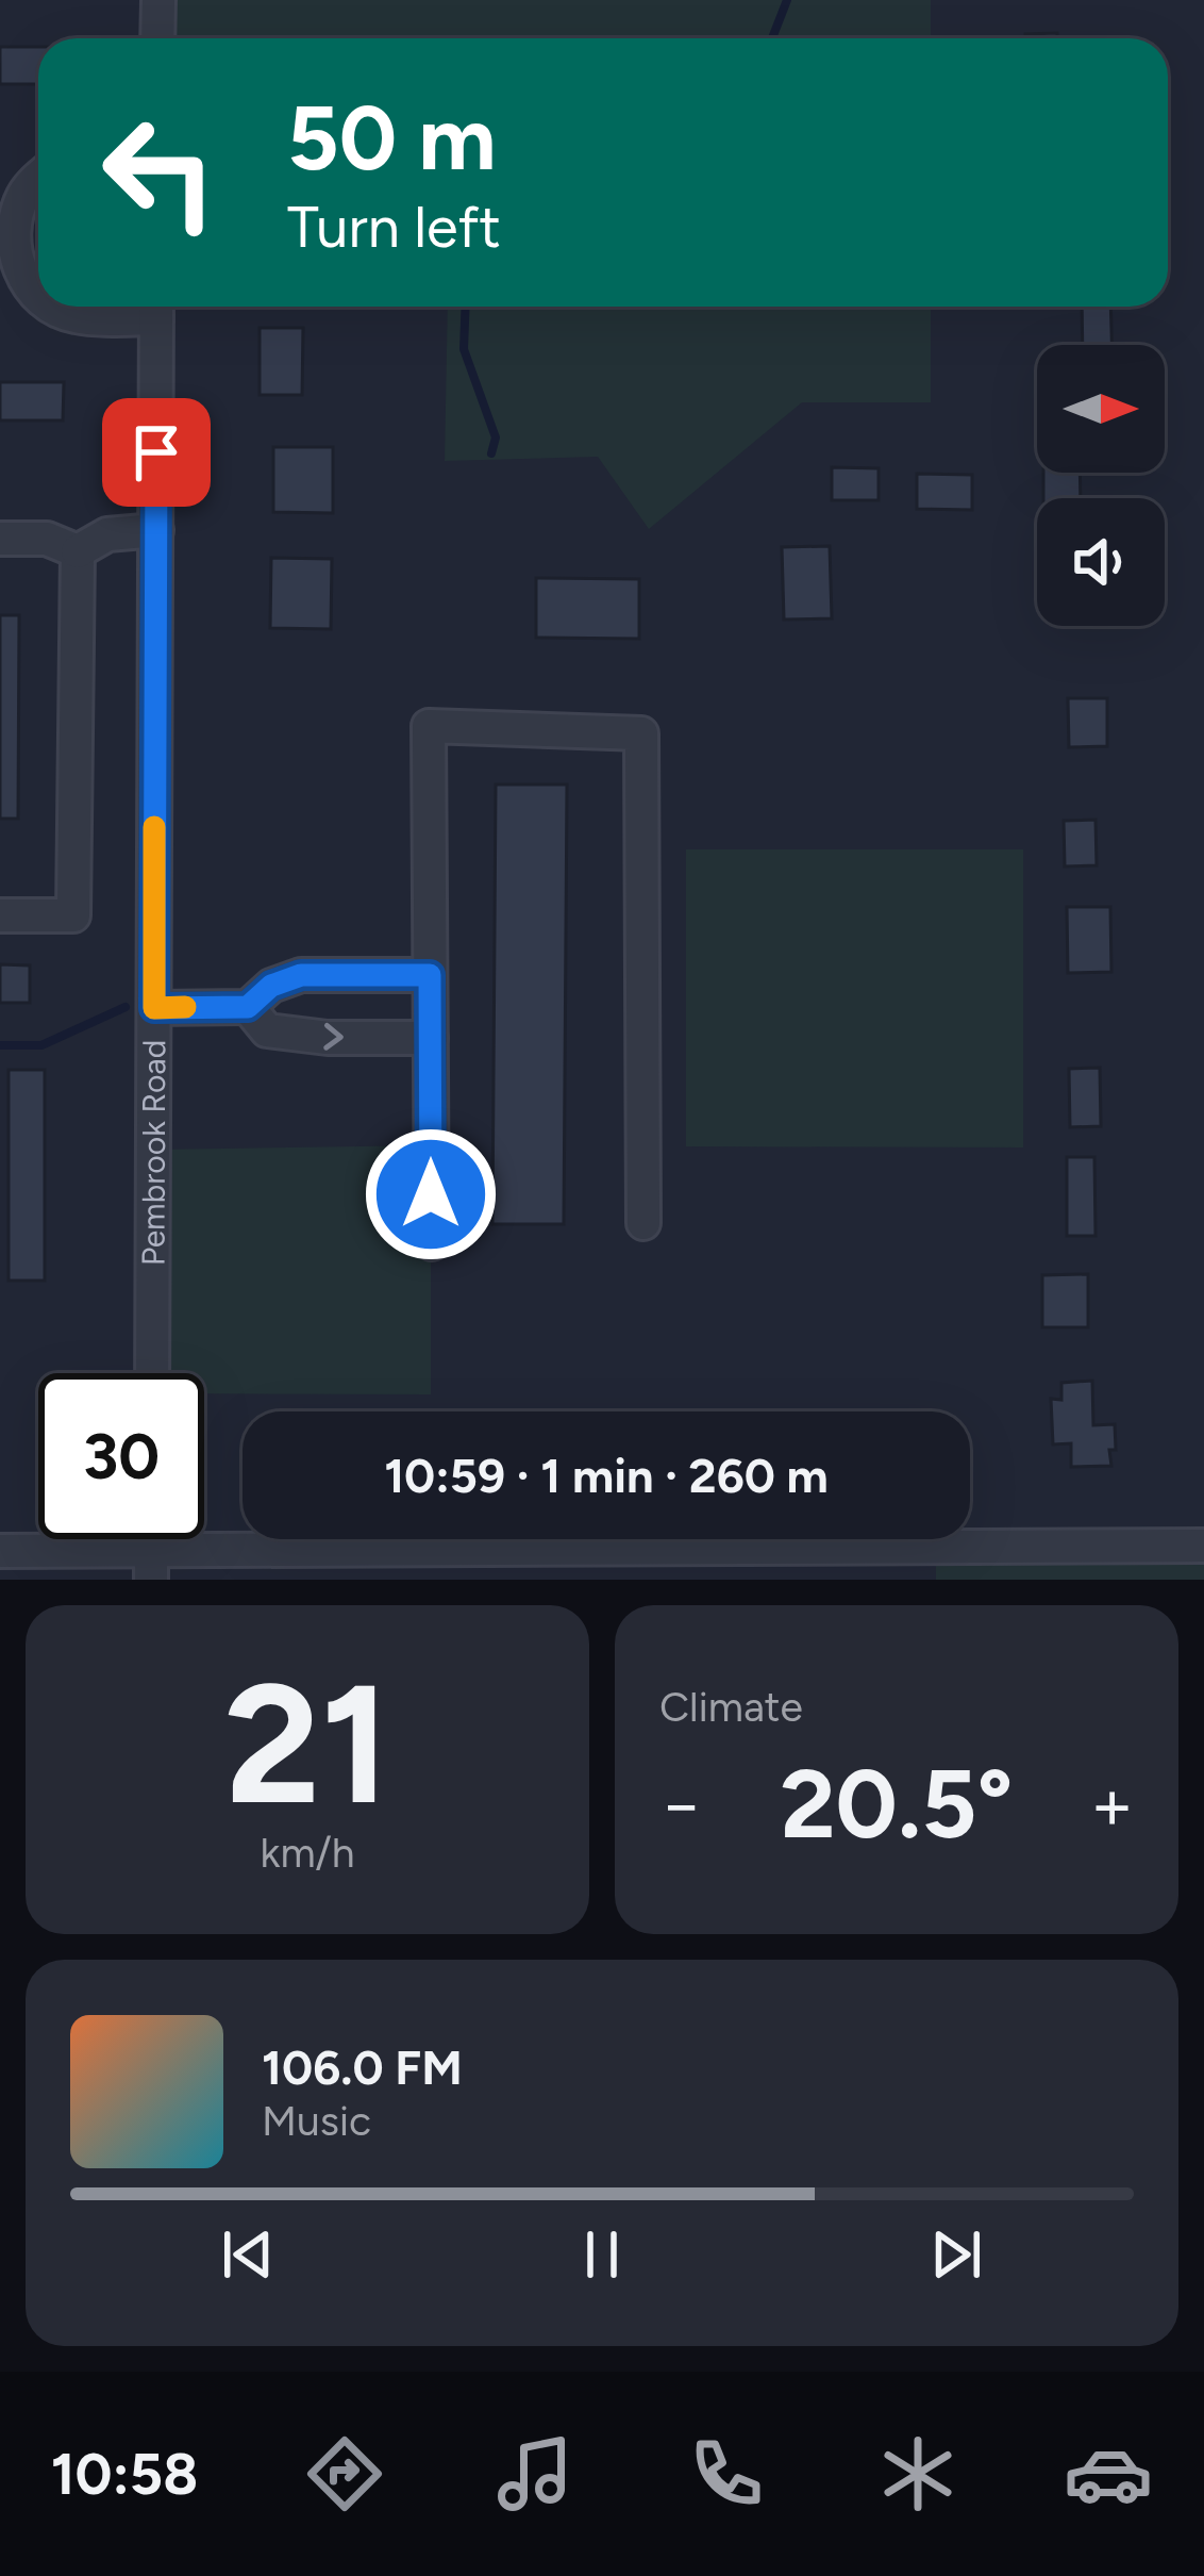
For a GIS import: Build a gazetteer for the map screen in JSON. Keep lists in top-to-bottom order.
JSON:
{
  "streets": {
    "street": ["Pembrook Road"]
  },
  "north": "right",
  "page": {
    "turn": ["50 m", "Turn left"],
    "limit": "30",
    "trip": "10:59 · 1 min · 260 m",
    "tile": [
      ["21", "km/h"],
      "Climate"
    ],
    "heat": ["−", "20.5°", "+"],
    "song": ["106.0 FM", "Music"],
    "tabs": "10:58"
  }
}
